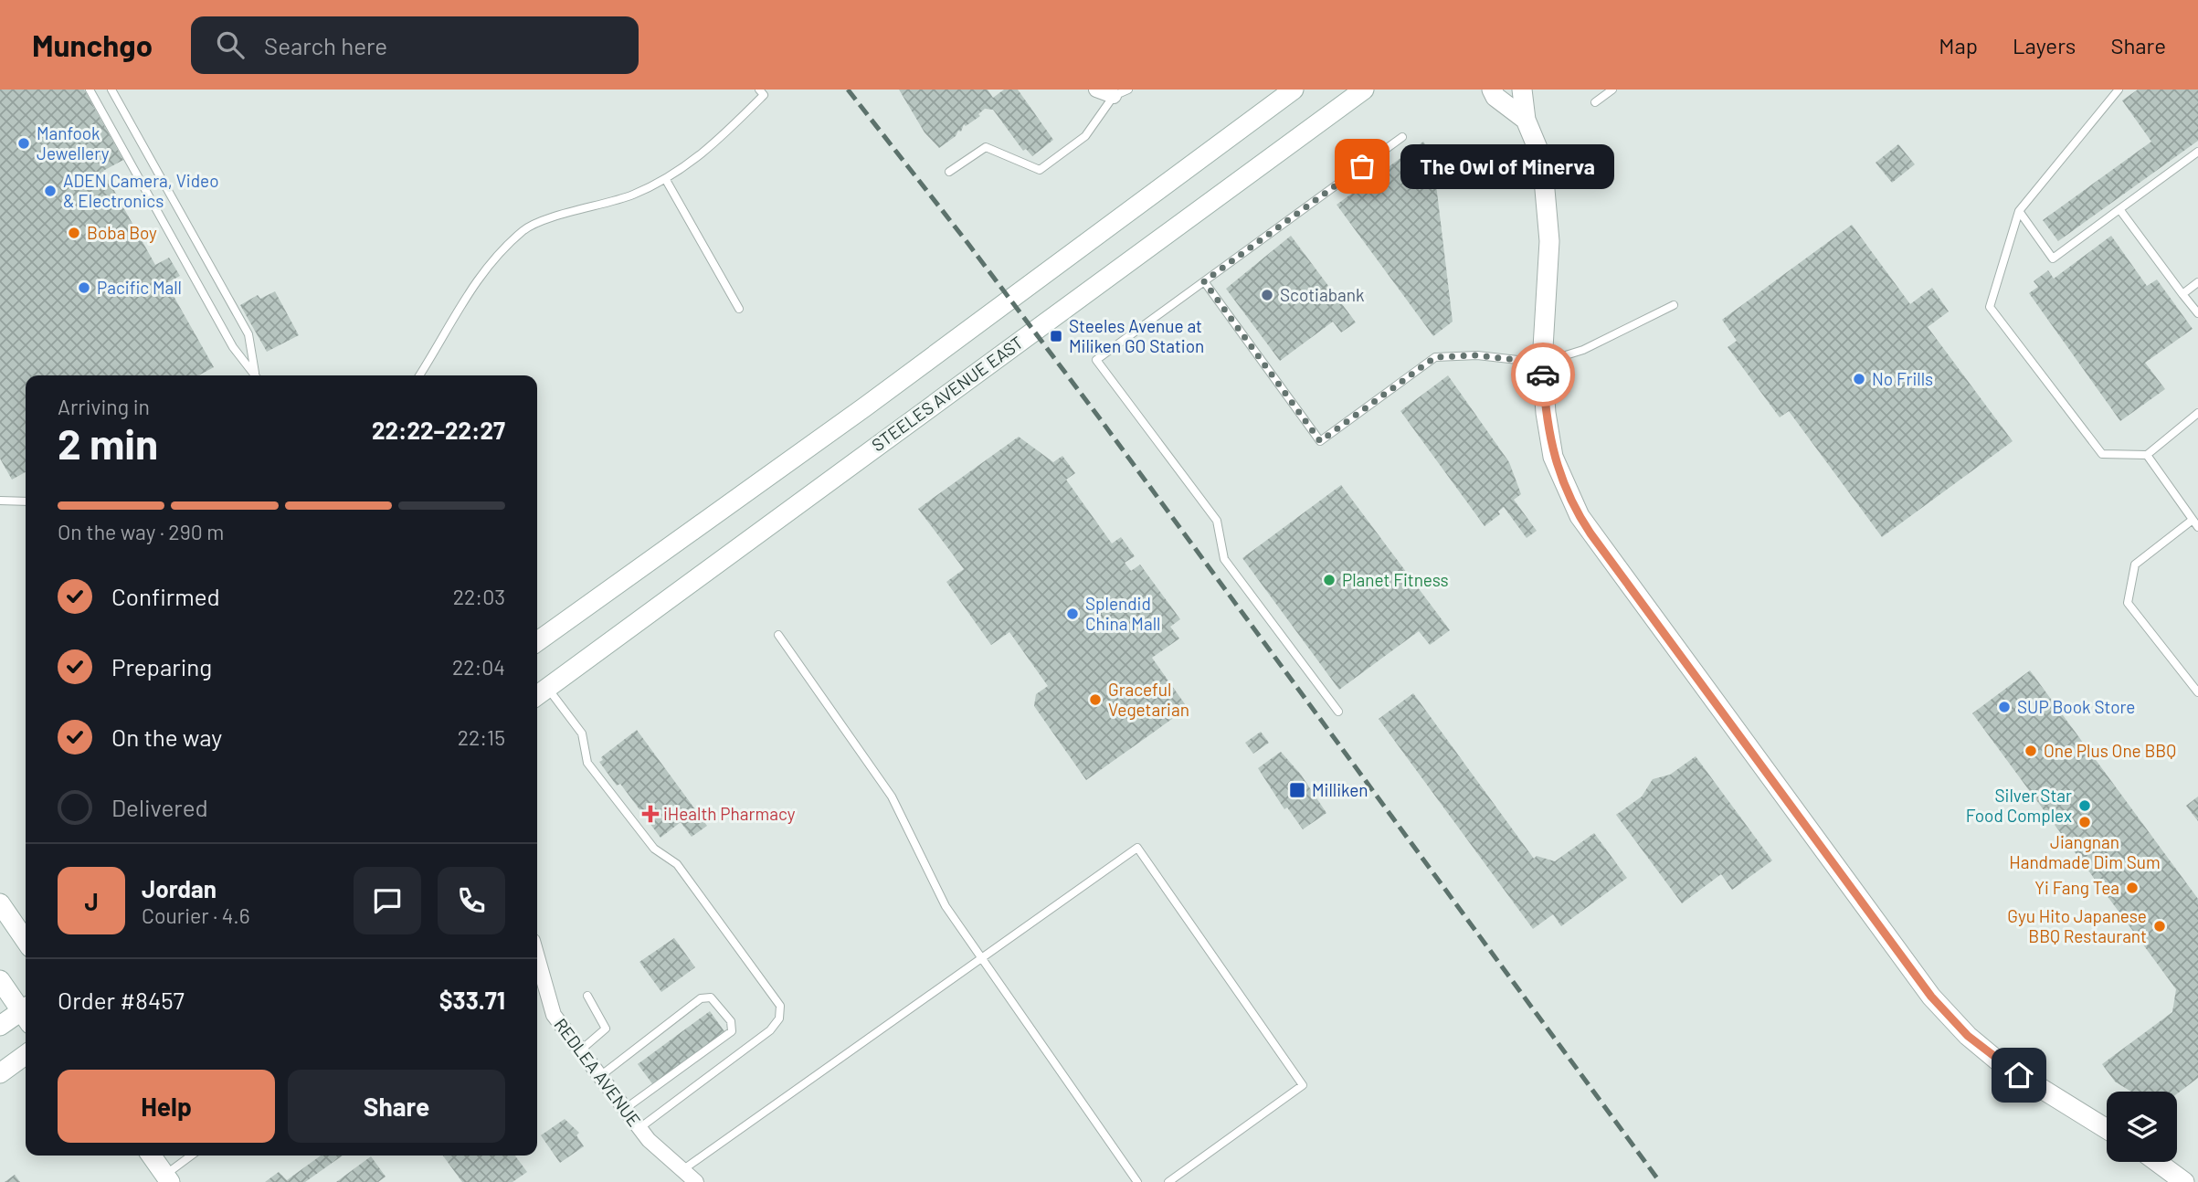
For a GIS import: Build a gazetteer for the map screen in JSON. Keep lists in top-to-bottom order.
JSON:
{
  "streets": {
    "main road": ["STEELES AVENUE EAST"],
    "street": ["REDLEA AVENUE"]
  },
  "places": {
    "other": [
      "Manfook Jewellery",
      "The Owl of Minerva",
      "ADEN Camera, Video & Electronics",
      "Boba Boy",
      "Pacific Mall",
      "Scotiabank",
      "No Frills",
      "Planet Fitness",
      "Splendid China Mall",
      "Graceful Vegetarian",
      "SUP Book Store",
      "One Plus One BBQ",
      "Silver Star Food Complex",
      "Jiangnan Handmade Dim Sum",
      "Yi Fang Tea",
      "Gyu Hito Japanese BBQ Restaurant"
    ],
    "transit": ["Steeles Avenue at Miliken GO Station", "Milliken"],
    "health": ["iHealth Pharmacy"]
  },
  "page": {
    "header": "Munchgo",
    "search": "Search here",
    "nav": ["Map", "Layers", "Share"],
    "bubble": "The Owl of Minerva",
    "heading": ["2 min", "Arriving in", "22:22–22:27"],
    "panel": [
      "Jordan",
      "Courier · 4.6",
      "Order #8457",
      "$33.71"
    ],
    "bar": "On the way · 290 m",
    "list": [
      ["Confirmed", "22:03"],
      ["Preparing", "22:04"],
      ["On the way", "22:15"],
      "Delivered"
    ],
    "round": "J",
    "buttons": ["Help", "Share"]
  }
}
